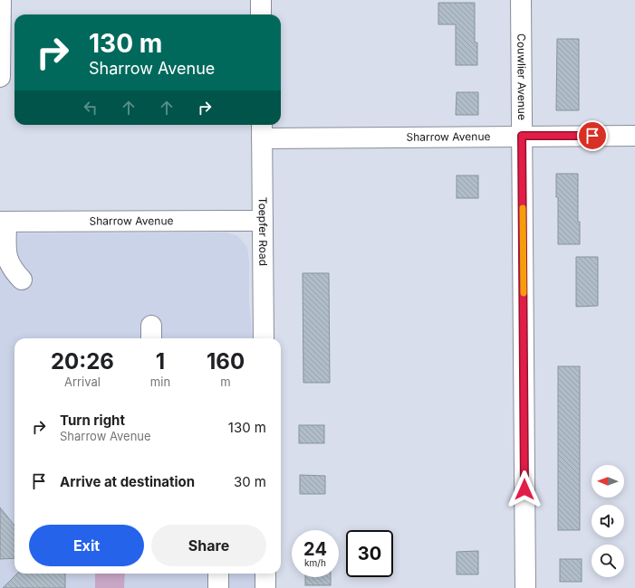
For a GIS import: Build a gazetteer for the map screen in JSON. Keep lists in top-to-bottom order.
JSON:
{
  "streets": {
    "street": ["Couwlier Avenue", "Sharrow Avenue", "Toepfer Road"]
  },
  "crossings": [
    ["Couwlier Avenue", "Sharrow Avenue"],
    ["Sharrow Avenue", "Toepfer Road"]
  ],
  "north": "left",
  "page": {
    "turn": ["130 m", "Sharrow Avenue"],
    "eta": [
      "20:26",
      "Arrival",
      "1",
      "min",
      "160",
      "m"
    ],
    "list": [
      {
        "name": "Turn right",
        "note": "Sharrow Avenue",
        "value": "130 m"
      },
      {
        "name": "Arrive at destination",
        "value": "30 m"
      }
    ],
    "buttons": ["Exit", "Share"],
    "speed": "24 km/h",
    "limit": "30"
  }
}
